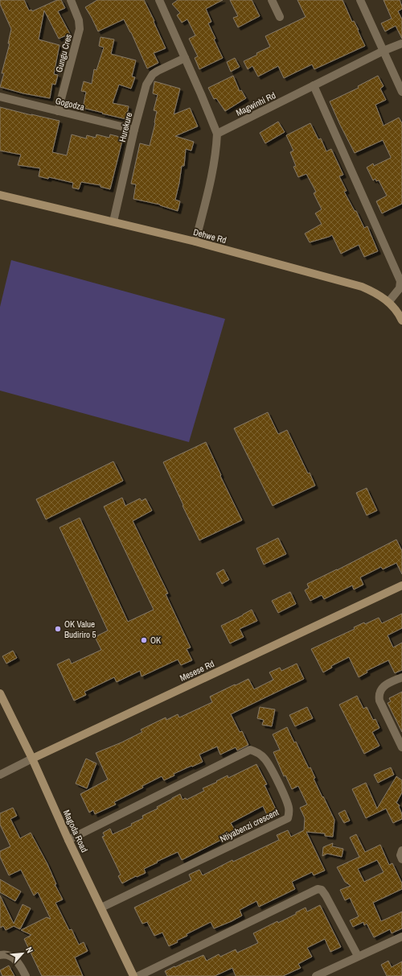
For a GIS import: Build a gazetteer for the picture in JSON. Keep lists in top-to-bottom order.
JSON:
{
  "streets": {
    "street": [
      "Gungu Cres",
      "Gogodza",
      "Magwinhi Rd",
      "Hurekure",
      "Dehwe Rd",
      "Mesese Rd",
      "Ntiyabenzi crescent",
      "Magoda Road"
    ]
  },
  "crossings": [
    ["Gungu Cres", "Gogodza"],
    ["Gogodza", "Hurekure"],
    ["Hurekure", "Dehwe Rd"],
    ["Mesese Rd", "Magoda Road"],
    ["Ntiyabenzi crescent", "Magoda Road"]
  ],
  "places": ["OK Value Budiriro 5", "OK"],
  "north": "top right"
}
